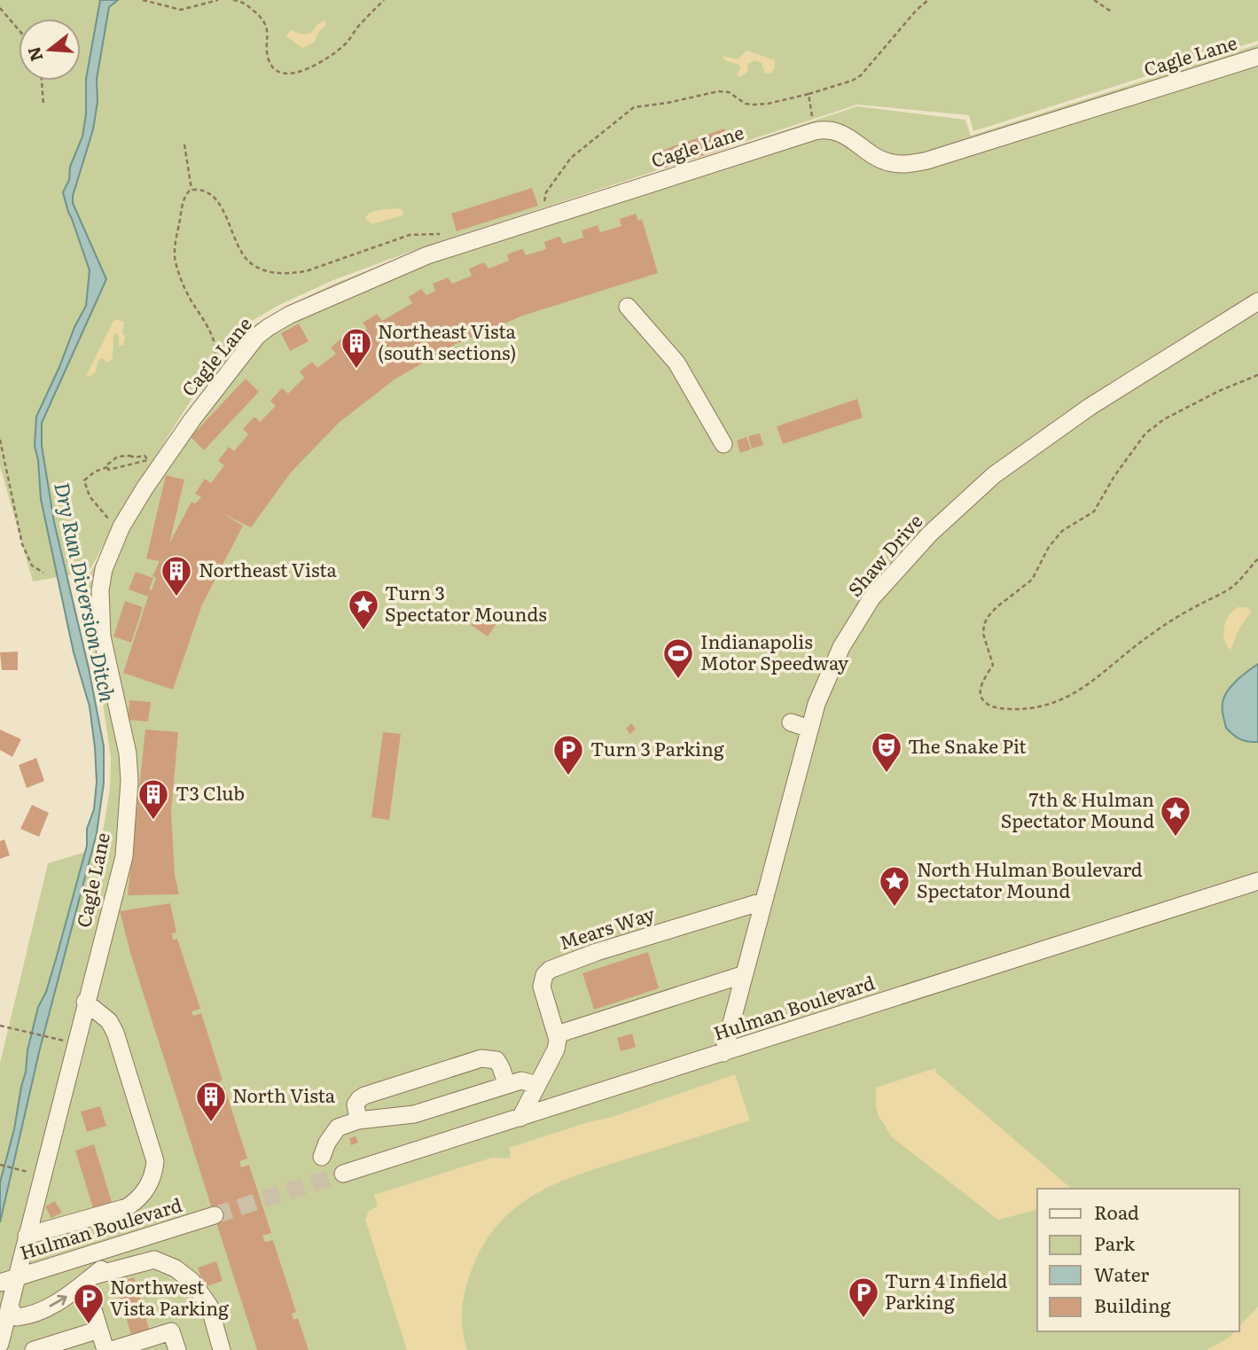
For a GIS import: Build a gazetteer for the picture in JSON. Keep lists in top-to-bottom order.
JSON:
{
  "streets": {
    "street": [
      "Cagle Lane",
      "Shaw Drive",
      "Mears Way",
      "Hulman Boulevard"
    ]
  },
  "crossings": [
    ["Cagle Lane", "Hulman Boulevard"],
    ["Shaw Drive", "Mears Way"],
    ["Shaw Drive", "Hulman Boulevard"]
  ],
  "water": ["Dry Run Diversion Ditch"],
  "places": {
    "building": [
      "Northeast Vista (south sections)",
      "Northeast Vista",
      "T3 Club",
      "North Vista"
    ],
    "place": ["Turn 3 Spectator Mounds", "7th & Hulman Spectator Mound", "North Hulman Boulevard Spectator Mound"],
    "sports": ["Indianapolis Motor Speedway"],
    "theatre": ["The Snake Pit"],
    "parking": ["Turn 3 Parking", "Turn 4 Infield Parking", "Northwest Vista Parking"]
  },
  "legend": [
    "Road",
    "Park",
    "Water",
    "Building"
  ],
  "north": "left"
}
